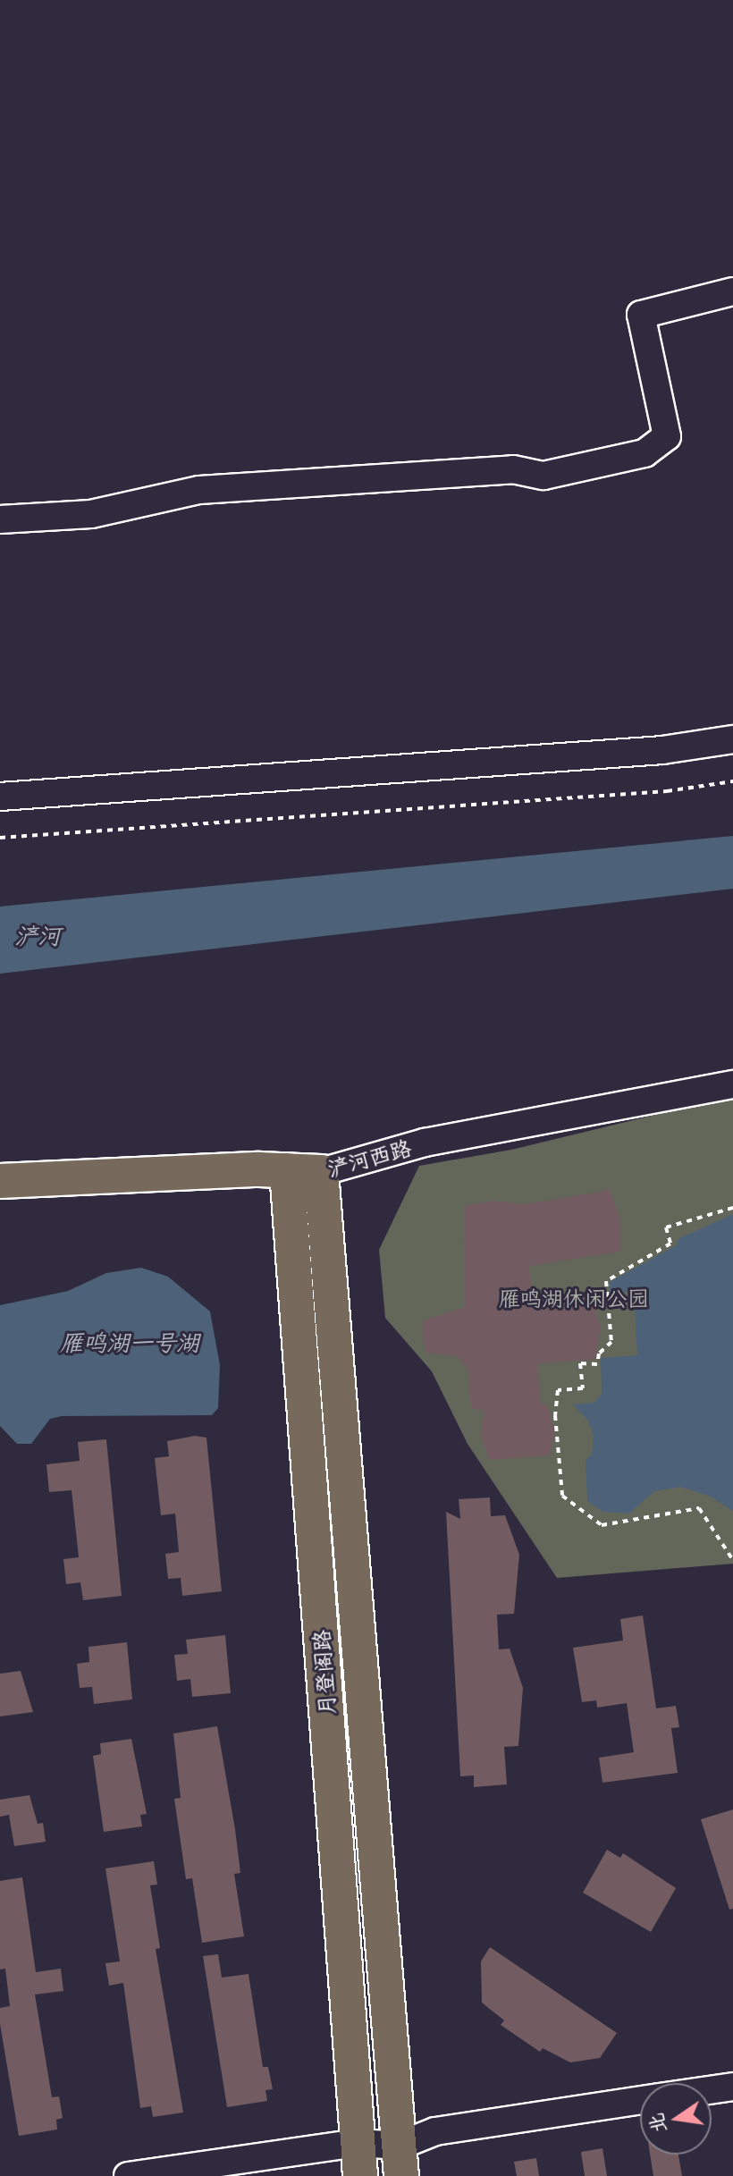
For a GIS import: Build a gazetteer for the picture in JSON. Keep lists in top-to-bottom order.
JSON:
{
  "streets": {
    "main road": ["浐河西路", "月登阁路"]
  },
  "crossings": [
    ["浐河西路", "月登阁路"]
  ],
  "water": ["浐河", "雁鸣湖一号湖"],
  "parks": ["雁鸣湖休闲公园"],
  "north": "left"
}
